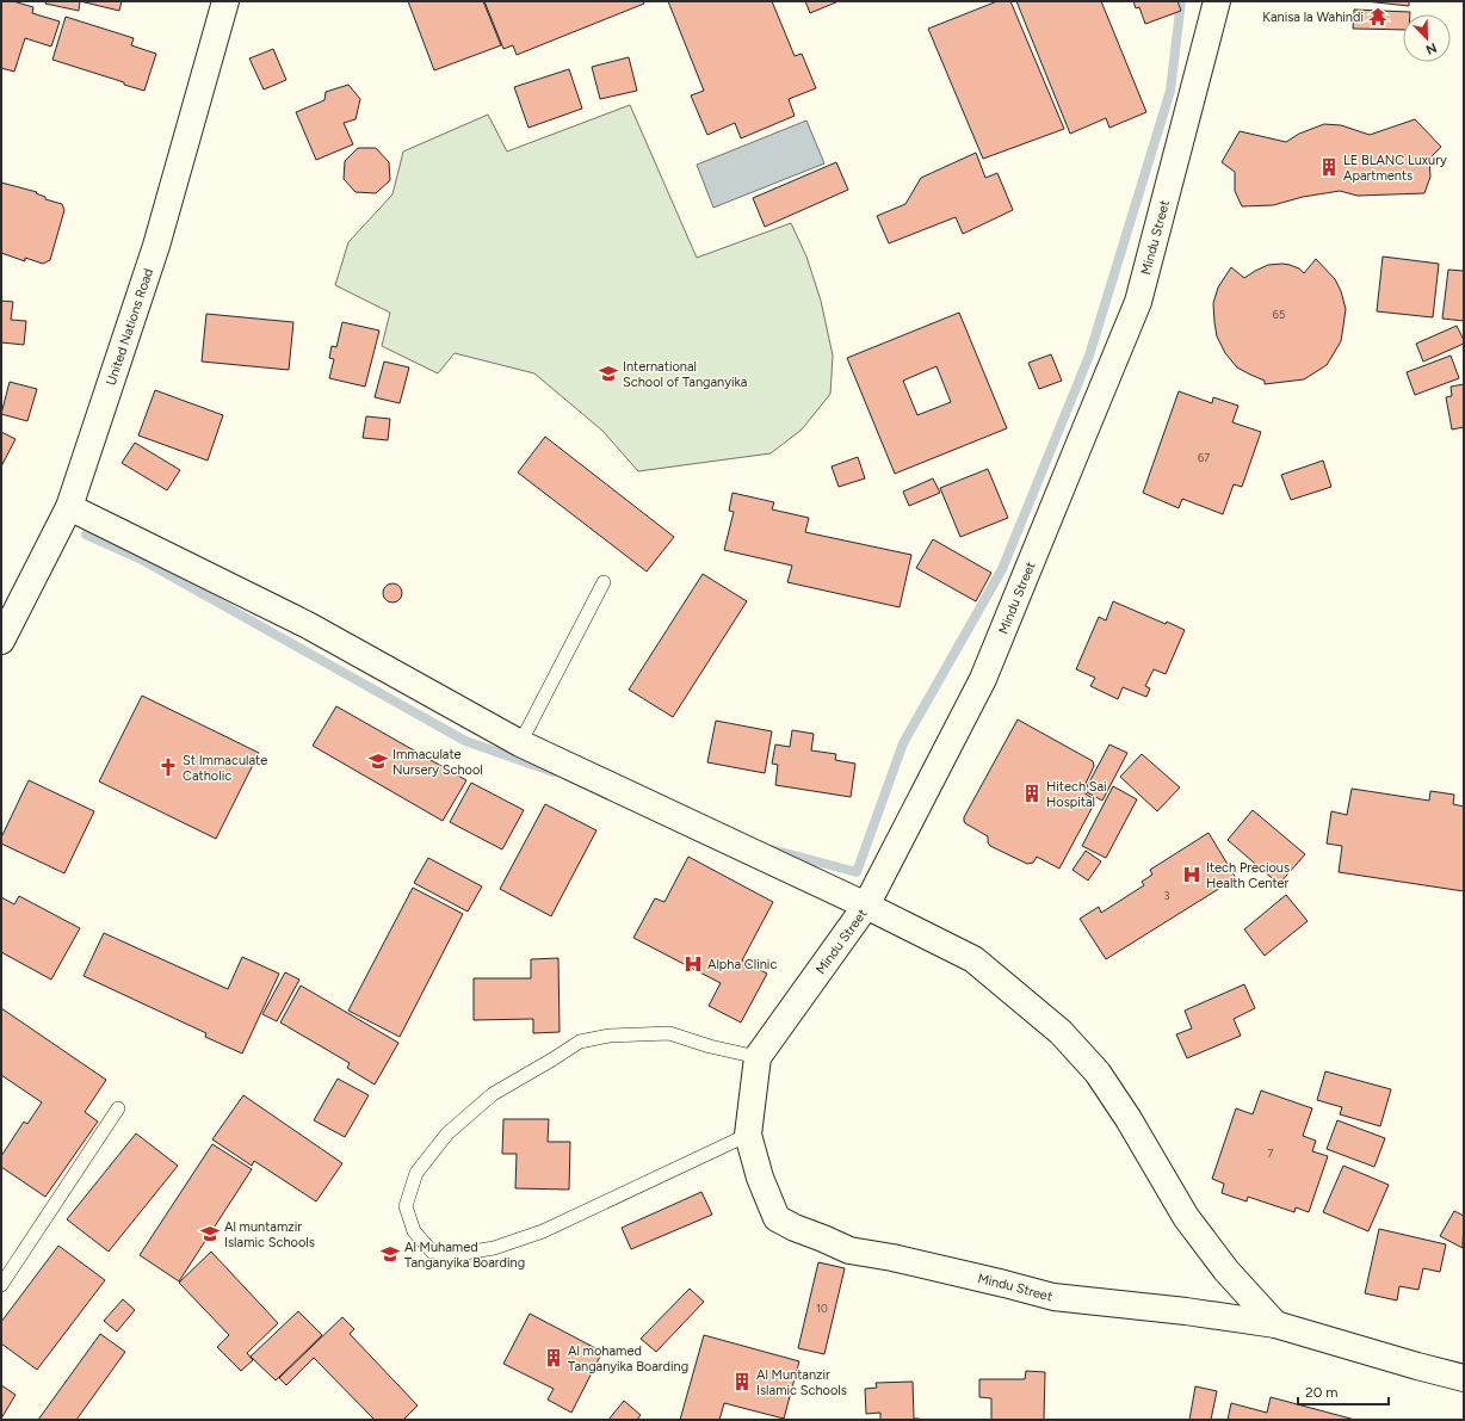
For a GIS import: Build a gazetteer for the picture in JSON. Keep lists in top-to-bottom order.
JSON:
{
  "streets": {
    "street": ["Mindu Street", "United Nations Road"]
  },
  "places": {
    "temple": ["Kanisa la Wahindi"],
    "building": [
      "LE BLANC Luxury Apartments",
      "Hitech Sai Hospital",
      "Al mohamed Tanganyika Boarding",
      "Al Muntanzir Islamic Schools"
    ],
    "school or university": [
      "International School of Tanganyika",
      "Immaculate Nursery School",
      "Al muntamzir Islamic Schools",
      "Al Muhamed Tanganyika Boarding"
    ],
    "church": ["St Immaculate Catholic"],
    "hospital": ["Itech Precious Health Center", "Alpha Clinic"]
  },
  "house_numbers": [
    "65",
    "67",
    "3",
    "7",
    "10"
  ],
  "scale_bar": "20 m",
  "north": "bottom right"
}
